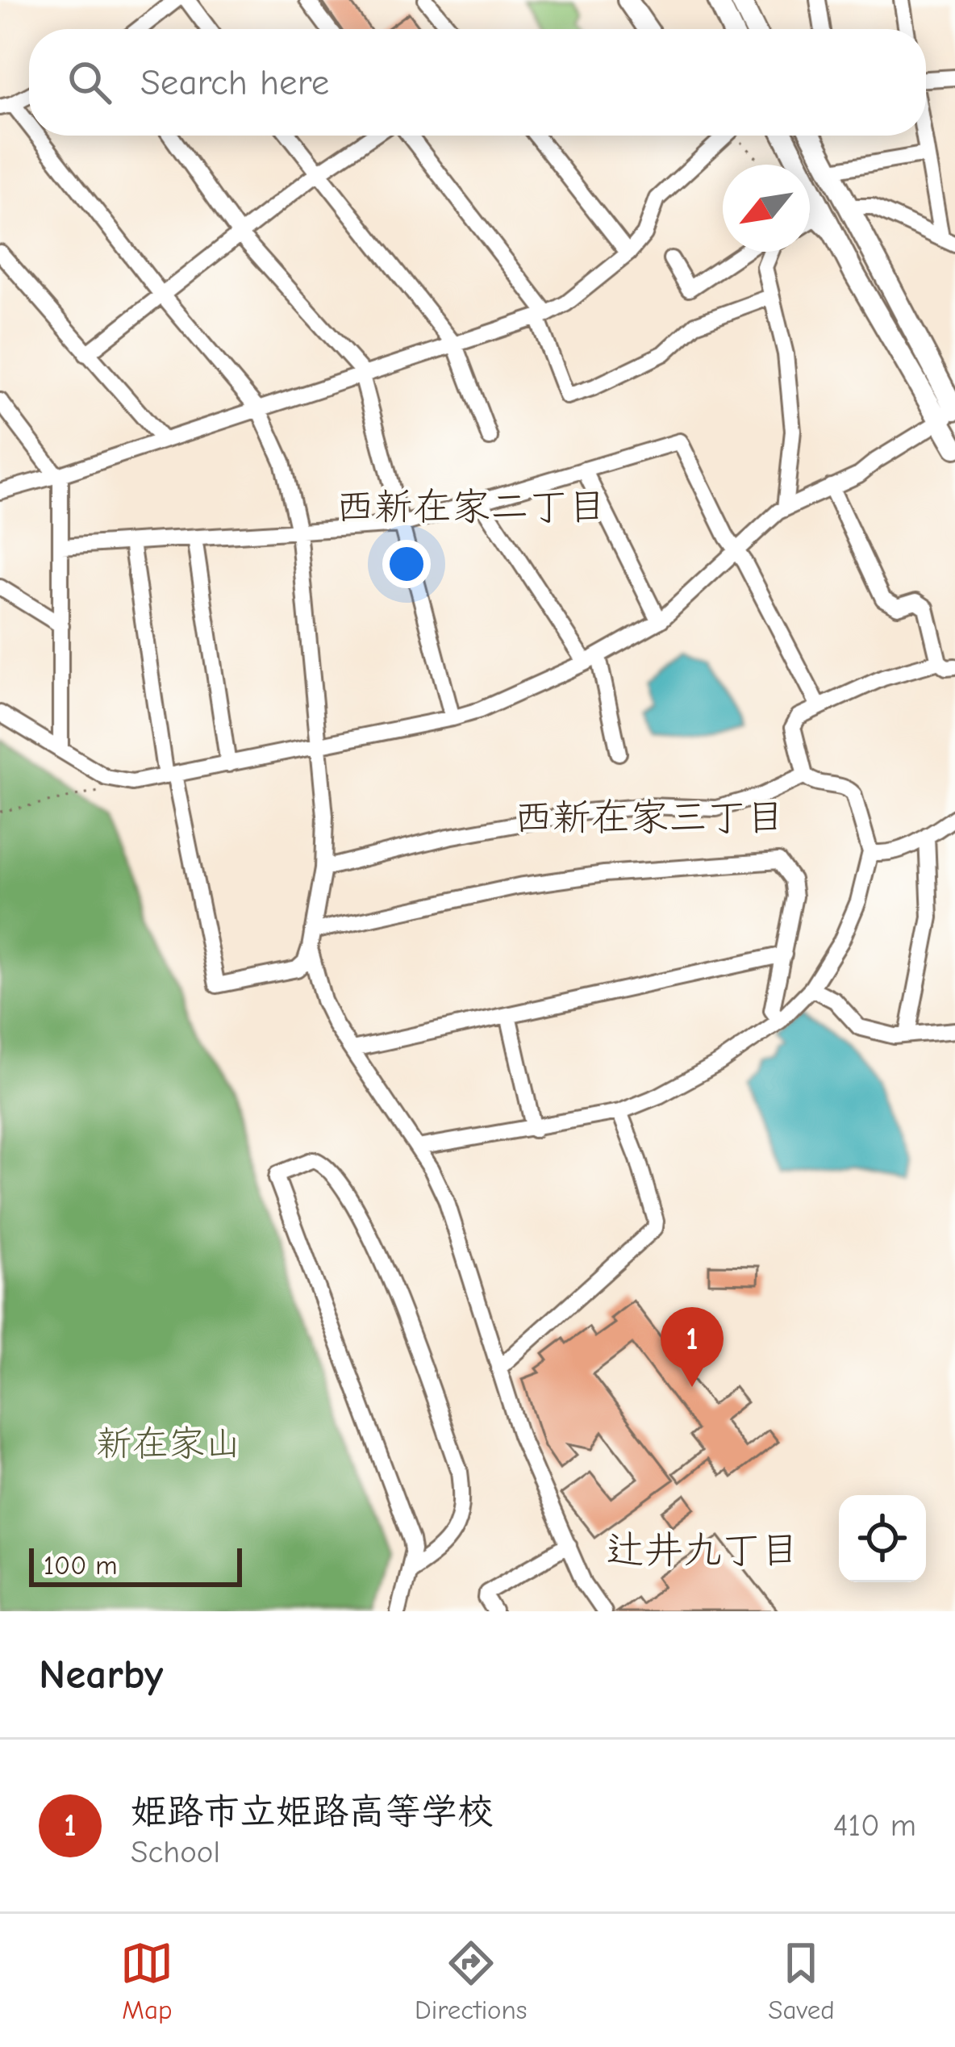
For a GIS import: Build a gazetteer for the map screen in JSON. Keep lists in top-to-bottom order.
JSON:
{
  "districts": ["西新在家二丁目", "西新在家三丁目", "辻井九丁目"],
  "parks": ["新在家山"],
  "scale_bar": "100 m",
  "north": "bottom left",
  "page": {
    "search": "Search here",
    "pins": "1",
    "scale": "100 m",
    "heading": "Nearby",
    "list": [
      {
        "mark": "1",
        "name": "姫路市立姫路高等学校",
        "note": "School",
        "value": "410 m"
      }
    ],
    "nav": ["Map", "Directions", "Saved"]
  }
}
